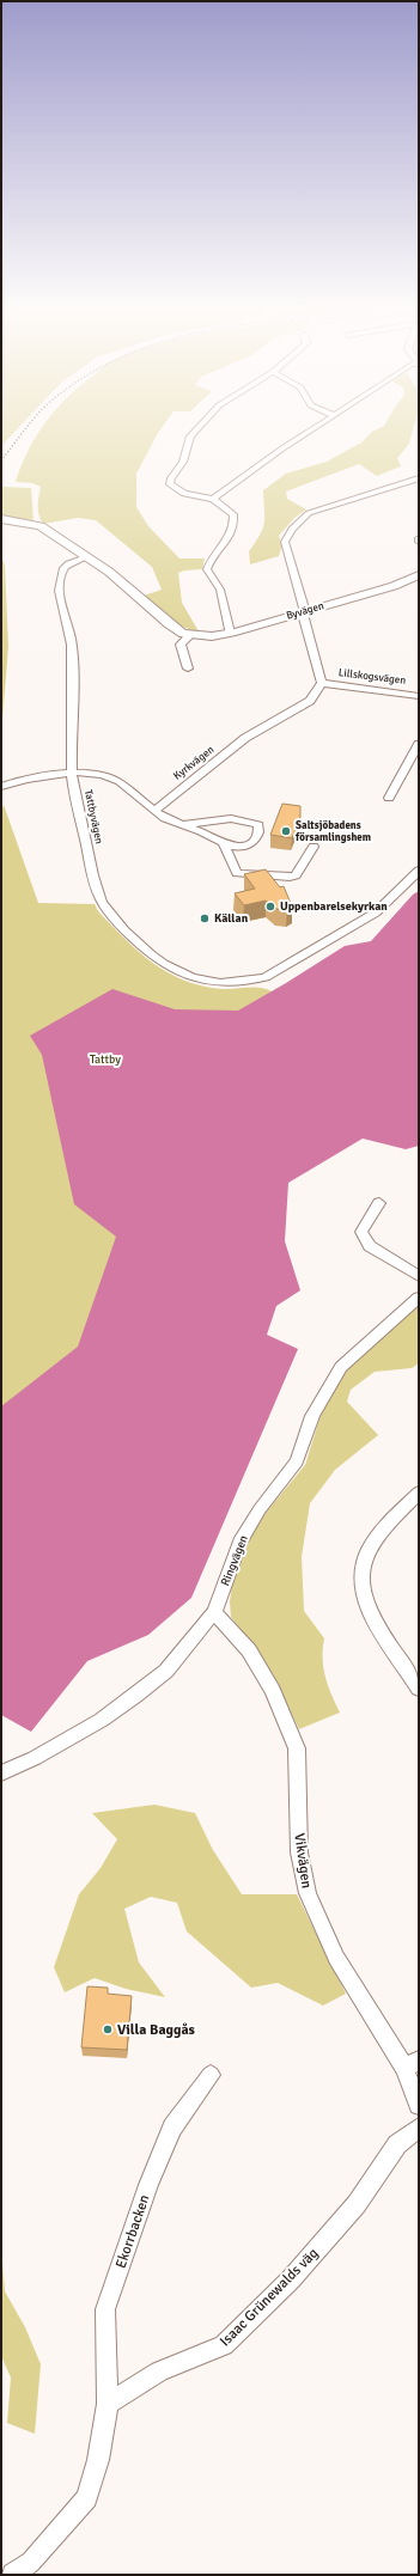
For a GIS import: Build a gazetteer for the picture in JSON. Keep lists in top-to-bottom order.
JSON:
{
  "streets": {
    "street": [
      "Byvägen",
      "Lillskogsvägen",
      "Kyrkvägen",
      "Tattbyvägen",
      "Ringvägen",
      "Vikvägen",
      "Ekorrbacken",
      "Isaac Grünewalds väg"
    ]
  },
  "crossings": [
    ["Byvägen", "Tattbyvägen"],
    ["Lillskogsvägen", "Kyrkvägen"],
    ["Ringvägen", "Vikvägen"],
    ["Ekorrbacken", "Isaac Grünewalds väg"]
  ],
  "parks": ["Tattby"],
  "places": [
    "Saltsjöbadens församlingshem",
    "Uppenbarelsekyrkan",
    "Källan",
    "Villa Baggås"
  ]
}
